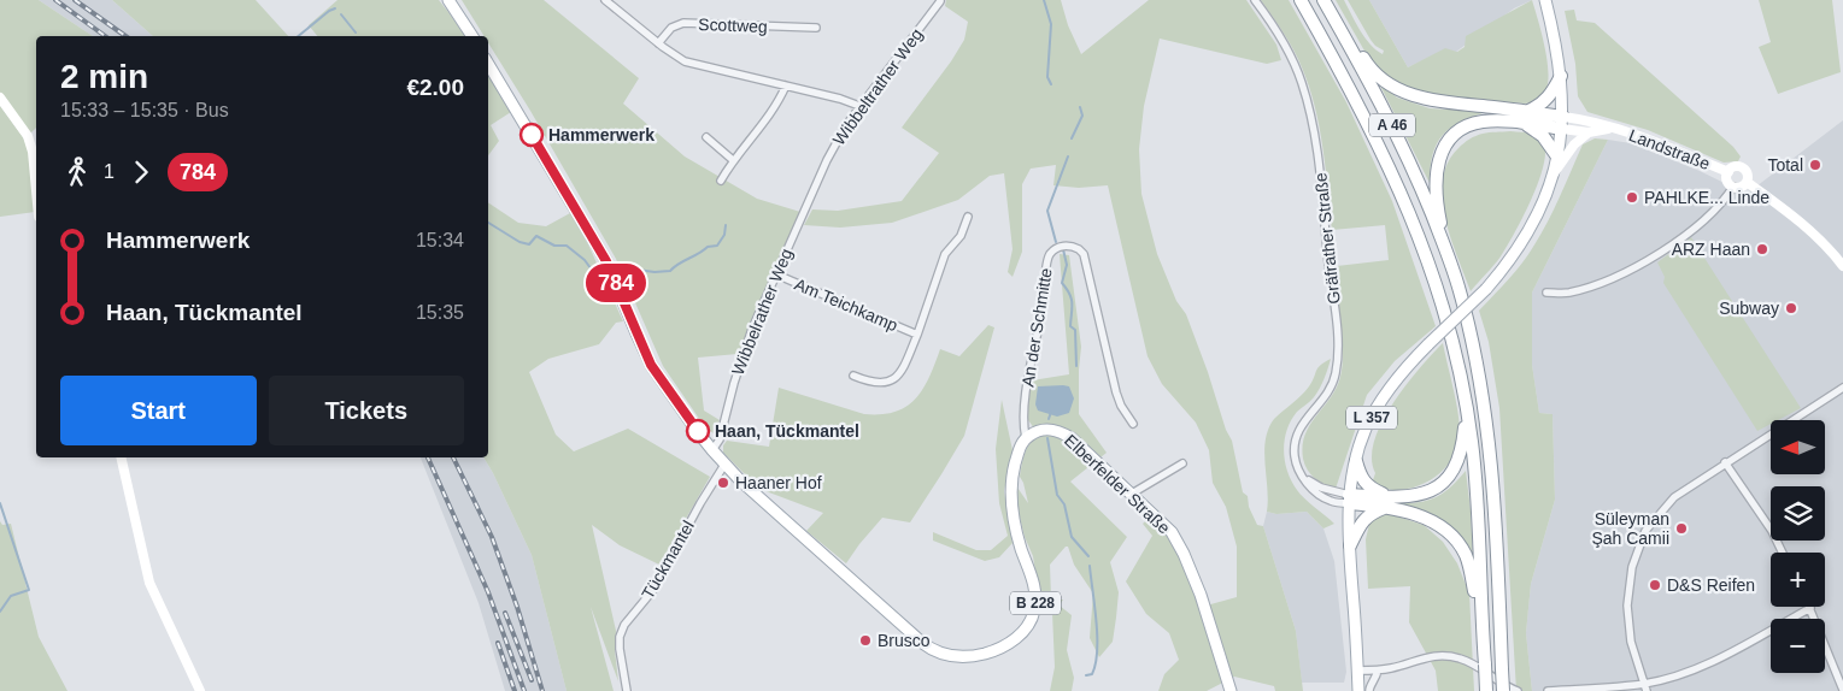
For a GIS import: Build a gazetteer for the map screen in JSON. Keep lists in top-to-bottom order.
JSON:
{
  "streets": {
    "highway": ["A 46"],
    "main road": [
      "Landstraße",
      "L 357",
      "Elberfelder Straße",
      "B 228"
    ],
    "street": [
      "Scottweg",
      "Wibbeltrather Weg",
      "Gräfrather Straße",
      "Am Teichkamp",
      "Wibbelrather Weg",
      "An der Schmitte",
      "Tückmantel"
    ]
  },
  "crossings": [
    ["Wibbeltrather Weg", "Wibbelrather Weg"],
    ["Landstraße", "L 357"],
    ["Gräfrather Straße", "L 357"],
    ["Am Teichkamp", "Wibbelrather Weg"],
    ["Wibbelrather Weg", "B 228"],
    ["An der Schmitte", "Elberfelder Straße"],
    ["An der Schmitte", "B 228"],
    ["Elberfelder Straße", "B 228"],
    ["Tückmantel", "B 228"]
  ],
  "places": [
    "Hammerwerk",
    "Total",
    "PAHLKE... Linde",
    "ARZ Haan",
    "Subway",
    "Haan, Tückmantel",
    "Haaner Hof",
    "Süleyman Şah Camii",
    "D&S Reifen",
    "Brusco"
  ],
  "lines": ["bus line 784"],
  "north": "left",
  "page": {
    "on_map": "784",
    "heading": ["2 min", "15:33 – 15:35 · Bus", "€2.00"],
    "legs": ["1", "784"],
    "list": [
      {
        "name": "Hammerwerk",
        "value": "15:34"
      },
      {
        "name": "Haan, Tückmantel",
        "value": "15:35"
      }
    ],
    "buttons": ["Start", "Tickets"],
    "map_buttons": ["+", "−"]
  }
}
